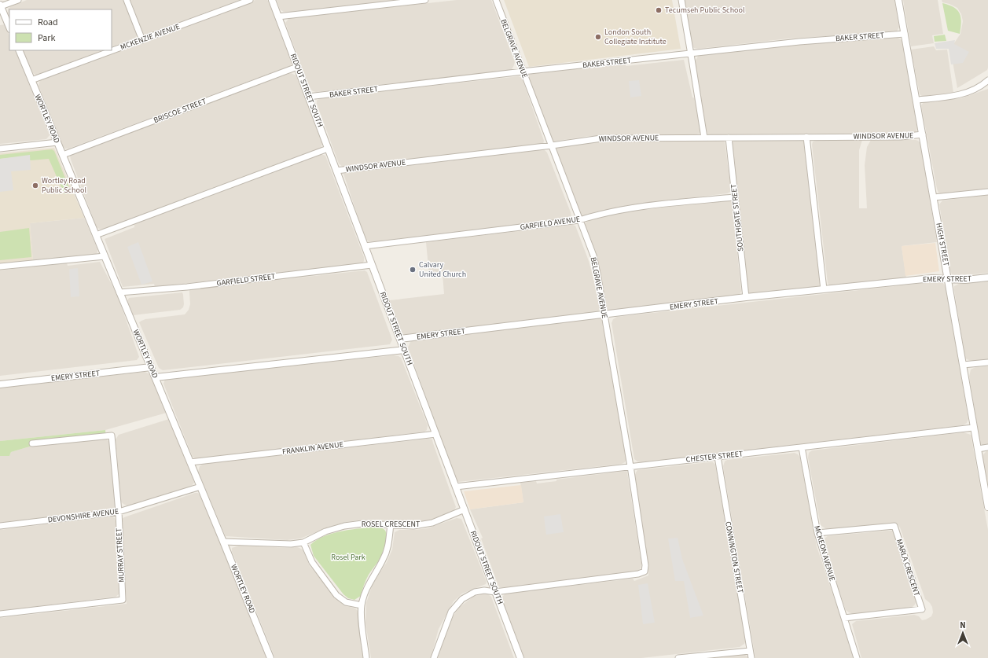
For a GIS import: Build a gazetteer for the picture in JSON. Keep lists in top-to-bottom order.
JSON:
{
  "streets": {
    "street": [
      "MCKENZIE AVENUE",
      "BAKER STREET",
      "BELGRAVE AVENUE",
      "RIDOUT STREET SOUTH",
      "BRISCOE STREET",
      "WORTLEY ROAD",
      "WINDSOR AVENUE",
      "SOUTHGATE STREET",
      "GARFIELD AVENUE",
      "HIGH STREET",
      "EMERY STREET",
      "GARFIELD STREET",
      "FRANKLIN AVENUE",
      "CHESTER STREET",
      "DEVONSHIRE AVENUE",
      "ROSEL CRESCENT",
      "MCKEON AVENUE",
      "MURRAY STREET",
      "CONNINGTON STREET",
      "MARLA CRESCENT"
    ]
  },
  "crossings": [
    ["MCKENZIE AVENUE", "WORTLEY ROAD"],
    ["BAKER STREET", "BELGRAVE AVENUE"],
    ["BAKER STREET", "RIDOUT STREET SOUTH"],
    ["BAKER STREET", "HIGH STREET"],
    ["BELGRAVE AVENUE", "RIDOUT STREET SOUTH"],
    ["BELGRAVE AVENUE", "WINDSOR AVENUE"],
    ["BELGRAVE AVENUE", "GARFIELD AVENUE"],
    ["BELGRAVE AVENUE", "EMERY STREET"],
    ["BELGRAVE AVENUE", "CHESTER STREET"],
    ["RIDOUT STREET SOUTH", "BRISCOE STREET"],
    ["RIDOUT STREET SOUTH", "WINDSOR AVENUE"],
    ["RIDOUT STREET SOUTH", "GARFIELD AVENUE"],
    ["RIDOUT STREET SOUTH", "EMERY STREET"],
    ["RIDOUT STREET SOUTH", "GARFIELD STREET"],
    ["RIDOUT STREET SOUTH", "FRANKLIN AVENUE"],
    ["RIDOUT STREET SOUTH", "CHESTER STREET"],
    ["RIDOUT STREET SOUTH", "ROSEL CRESCENT"],
    ["BRISCOE STREET", "WORTLEY ROAD"],
    ["WORTLEY ROAD", "EMERY STREET"],
    ["WORTLEY ROAD", "GARFIELD STREET"],
    ["WORTLEY ROAD", "FRANKLIN AVENUE"],
    ["WORTLEY ROAD", "DEVONSHIRE AVENUE"],
    ["WORTLEY ROAD", "ROSEL CRESCENT"],
    ["WINDSOR AVENUE", "SOUTHGATE STREET"],
    ["WINDSOR AVENUE", "HIGH STREET"],
    ["SOUTHGATE STREET", "GARFIELD AVENUE"],
    ["SOUTHGATE STREET", "EMERY STREET"],
    ["HIGH STREET", "EMERY STREET"],
    ["HIGH STREET", "CHESTER STREET"],
    ["CHESTER STREET", "MCKEON AVENUE"],
    ["CHESTER STREET", "CONNINGTON STREET"],
    ["DEVONSHIRE AVENUE", "MURRAY STREET"],
    ["MCKEON AVENUE", "MARLA CRESCENT"]
  ],
  "parks": ["Rosel Park"],
  "places": [
    "Tecumseh Public School",
    "London South Collegiate Institute",
    "Wortley Road Public School",
    "Calvary United Church"
  ],
  "legend": ["Road", "Park"],
  "north": "top"
}
